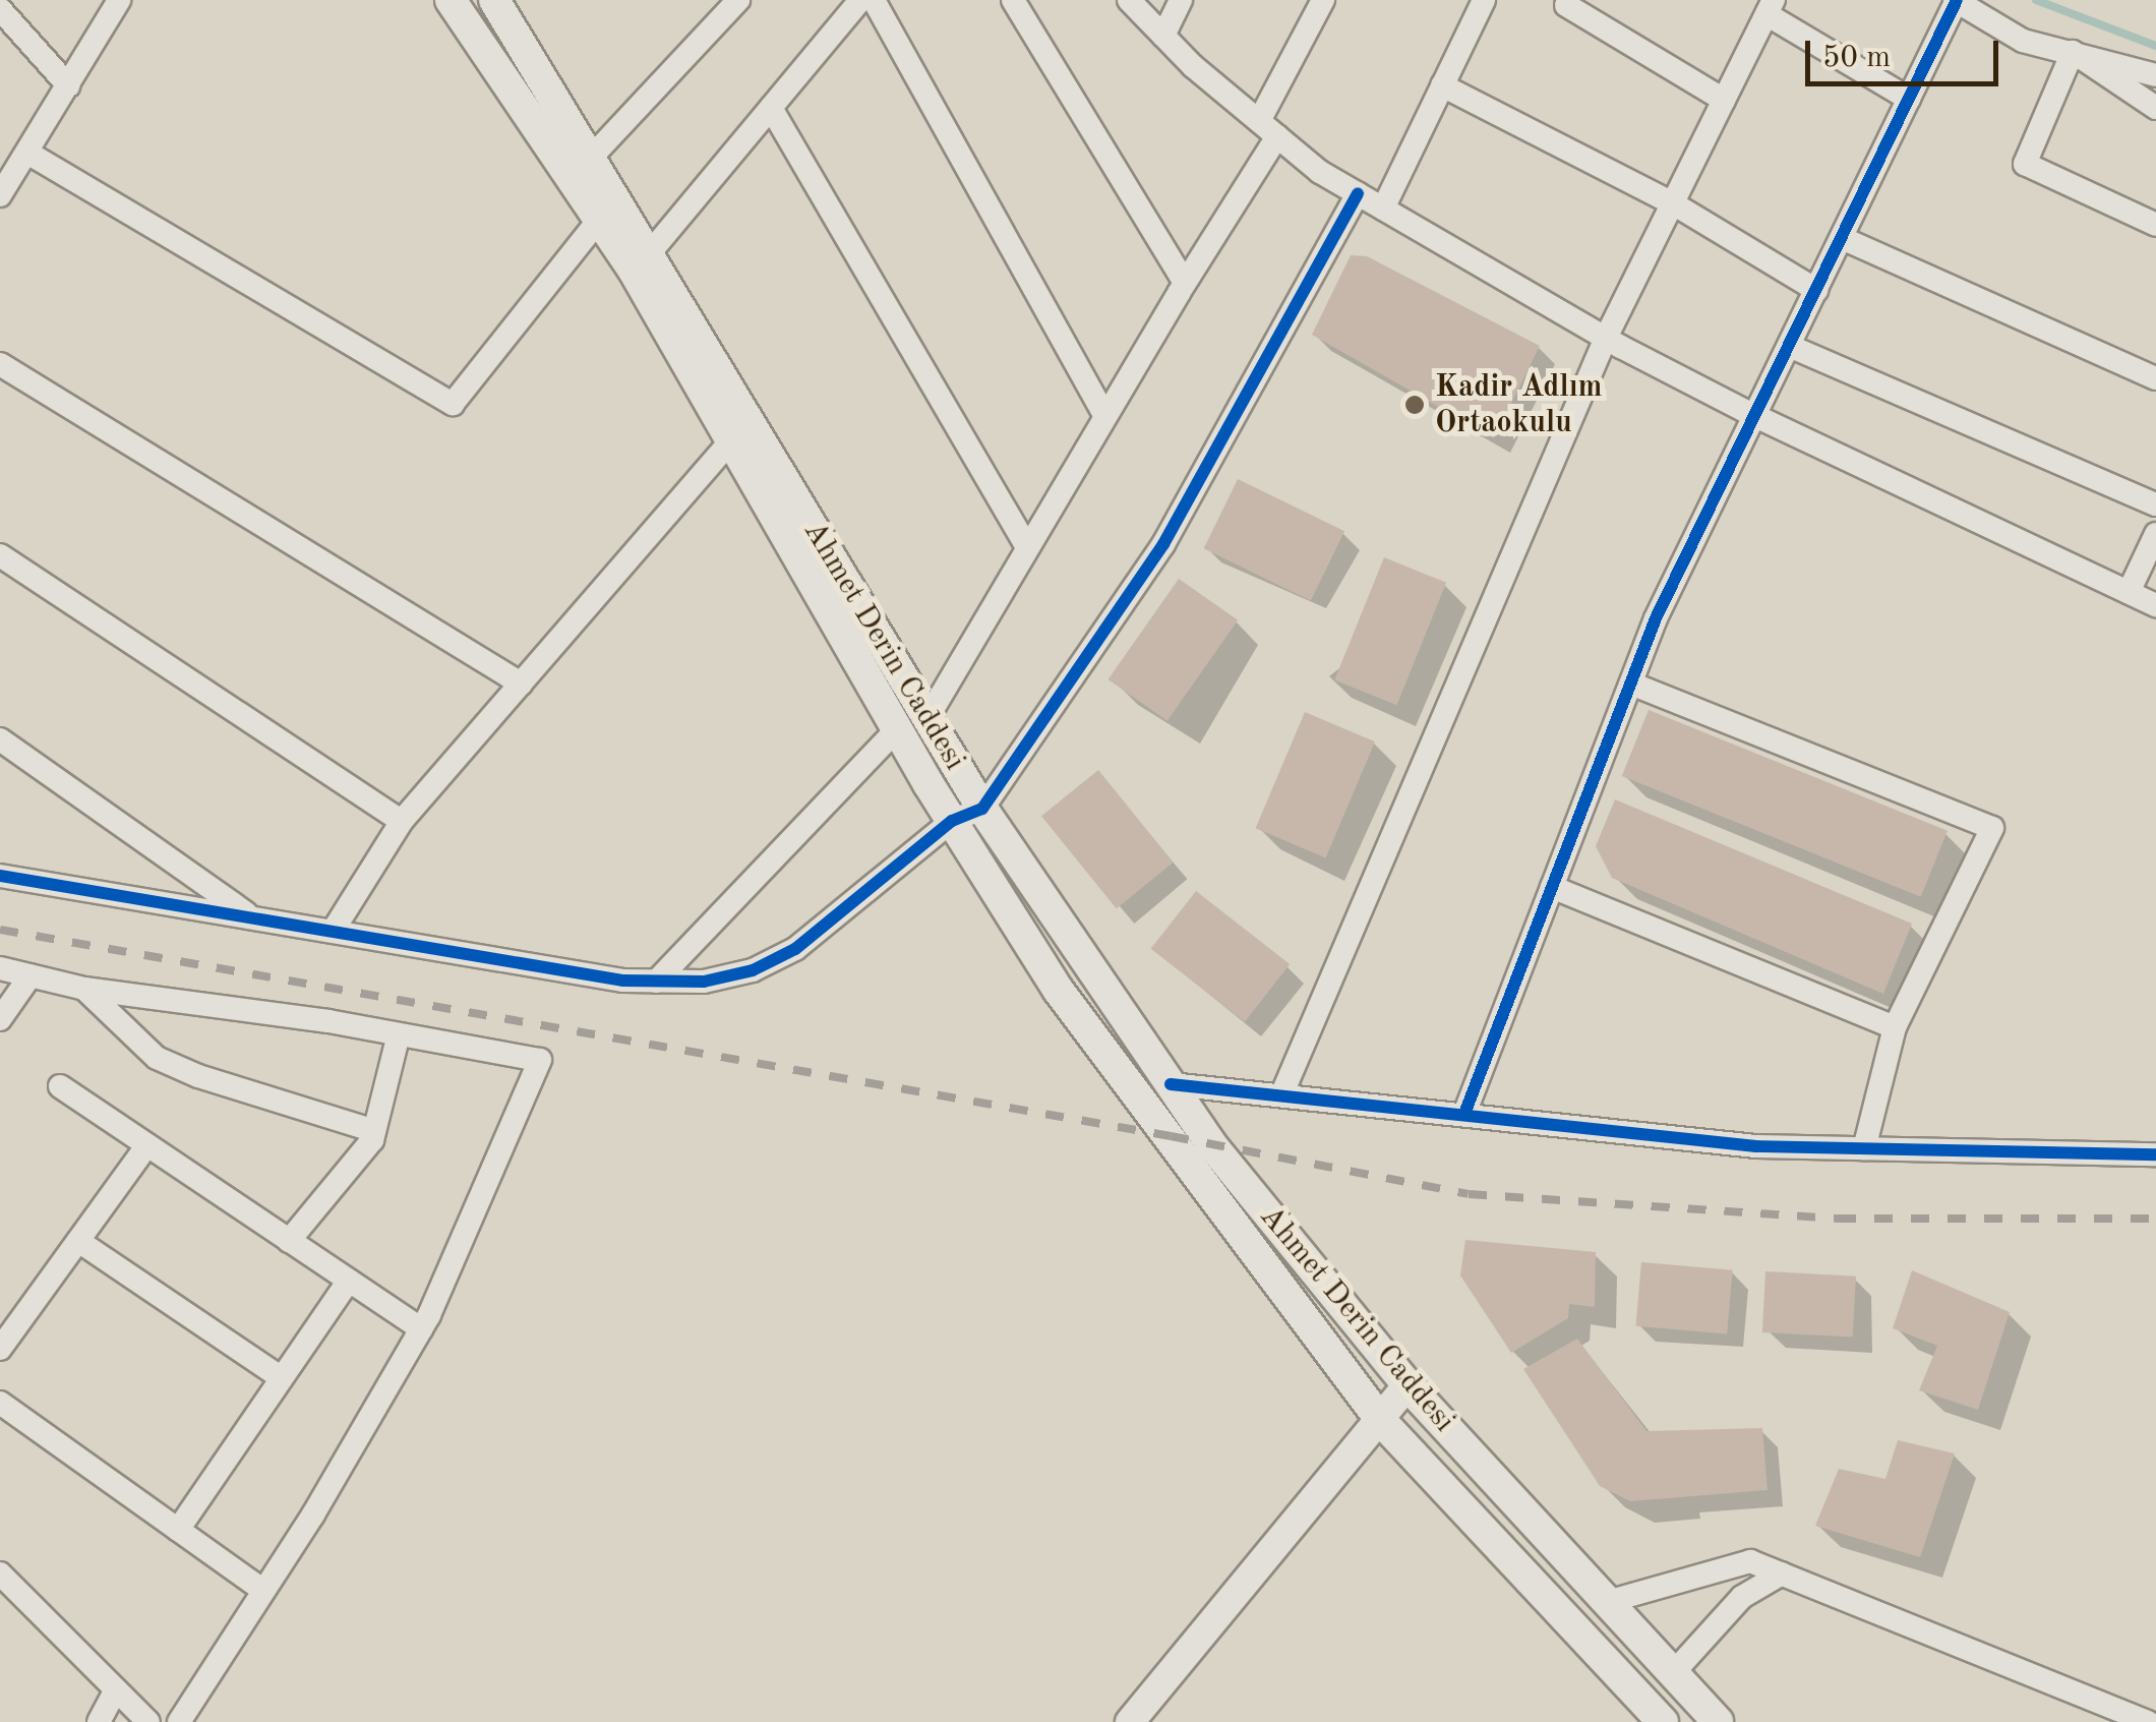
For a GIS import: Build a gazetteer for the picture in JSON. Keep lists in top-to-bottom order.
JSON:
{
  "streets": {
    "main road": ["Ahmet Derin Caddesi"]
  },
  "places": ["Kadir Adlım Ortaokulu"],
  "scale_bar": "50 m"
}
